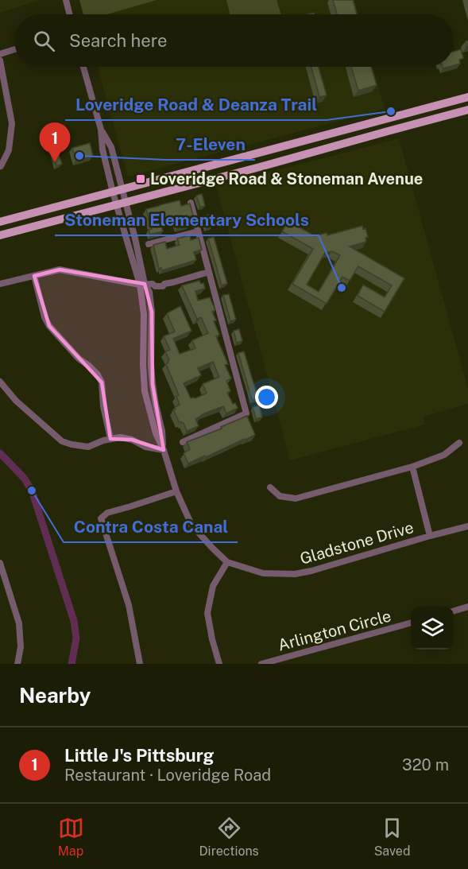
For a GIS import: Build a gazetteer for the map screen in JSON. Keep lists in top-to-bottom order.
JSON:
{
  "streets": {
    "street": ["Gladstone Drive", "Arlington Circle"]
  },
  "places": {
    "other": [
      "Loveridge Road & Deanza Trail",
      "7-Eleven",
      "Stoneman Elementary Schools",
      "Contra Costa Canal"
    ],
    "transit": ["Loveridge Road & Stoneman Avenue"]
  },
  "page": {
    "search": "Search here",
    "pins": "1",
    "heading": "Nearby",
    "list": [
      {
        "mark": "1",
        "name": "Little J's Pittsburg",
        "note": "Restaurant · Loveridge Road",
        "value": "320 m"
      }
    ],
    "nav": ["Map", "Directions", "Saved"]
  }
}
